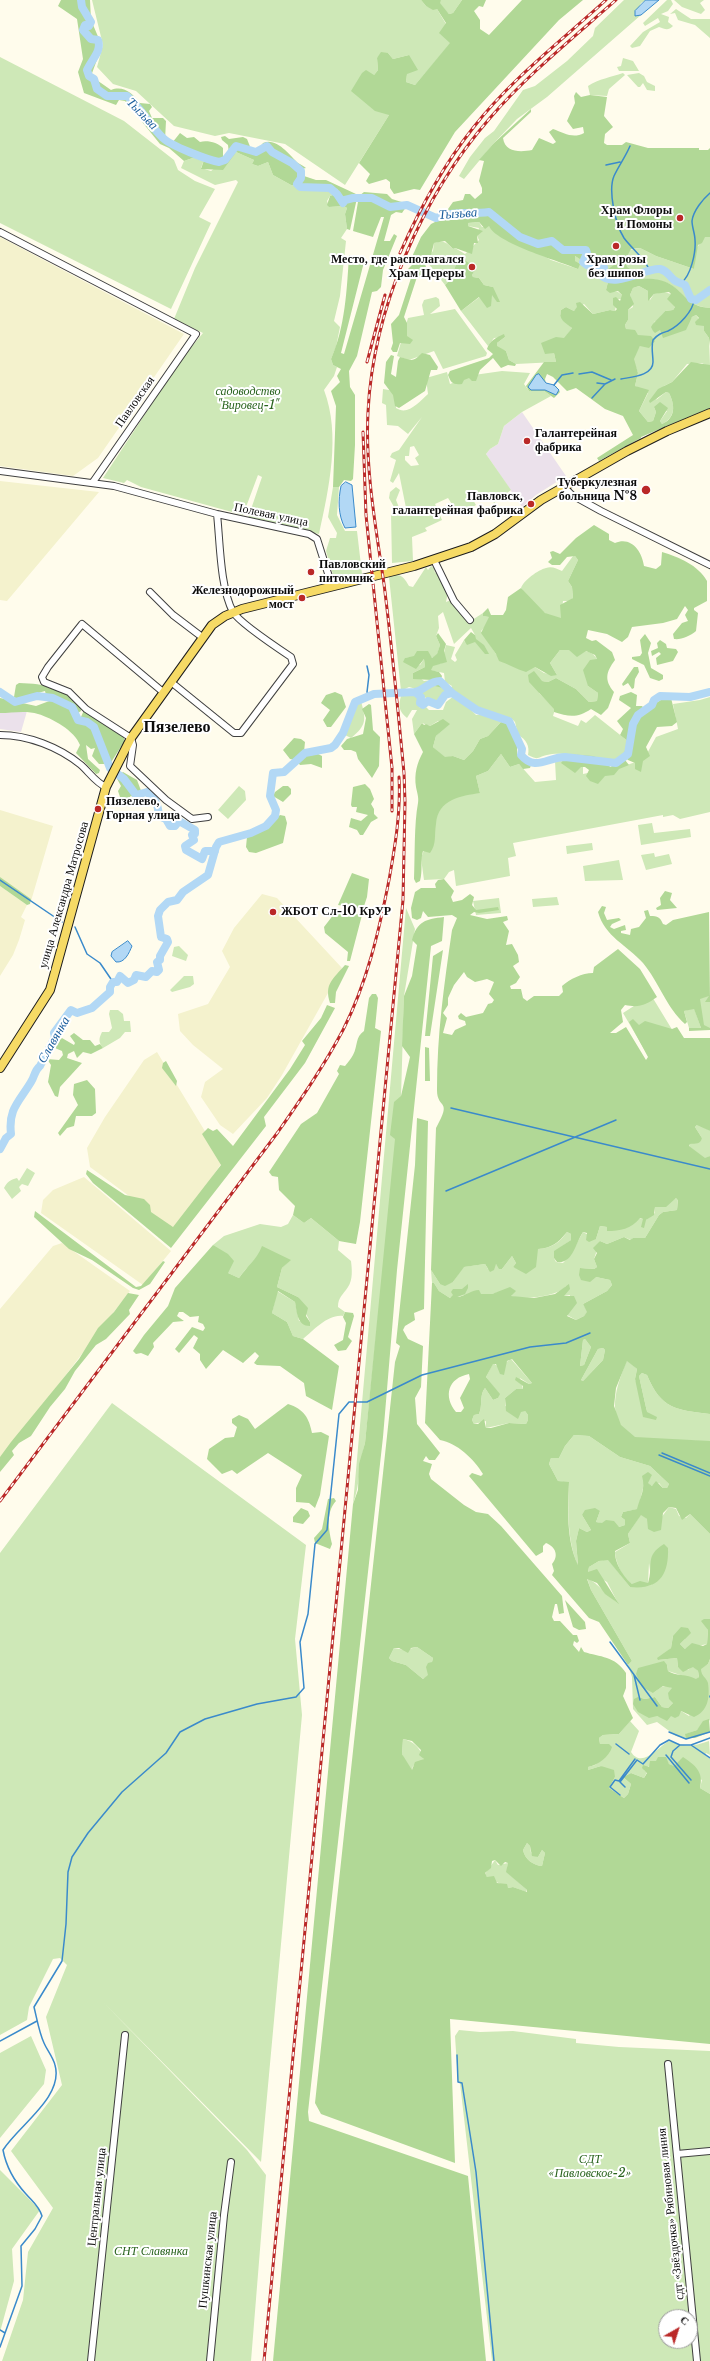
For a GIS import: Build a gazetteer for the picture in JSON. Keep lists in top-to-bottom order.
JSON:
{
  "streets": {
    "main road": ["улица Александра Матросова"],
    "street": [
      "Павловская",
      "Полевая улица",
      "Центральная улица",
      "сдт «Звёздочка» Рябиновая линия",
      "Пушкинская улица"
    ]
  },
  "crossings": [
    ["Полевая улица", "улица Александра Матросова"]
  ],
  "districts": ["Пязелево"],
  "water": ["Тызьва", "Славянка"],
  "parks": ["садоводство \"Вировец-1\"", "СДТ «Павловское-2»", "СНТ Славянка"],
  "places": [
    "Храм Флоры и Помоны",
    "Храм розы без шипов",
    "Место, где располагался Храм Цереры",
    "Галантерейная фабрика",
    "Туберкулезная больница №8",
    "Павловск, галантерейная фабрика",
    "Павловский питомник",
    "Железнодорожный мост",
    "Пязелево, Горная улица",
    "ЖБОТ Сл-10 КрУР"
  ],
  "north": "top right"
}
